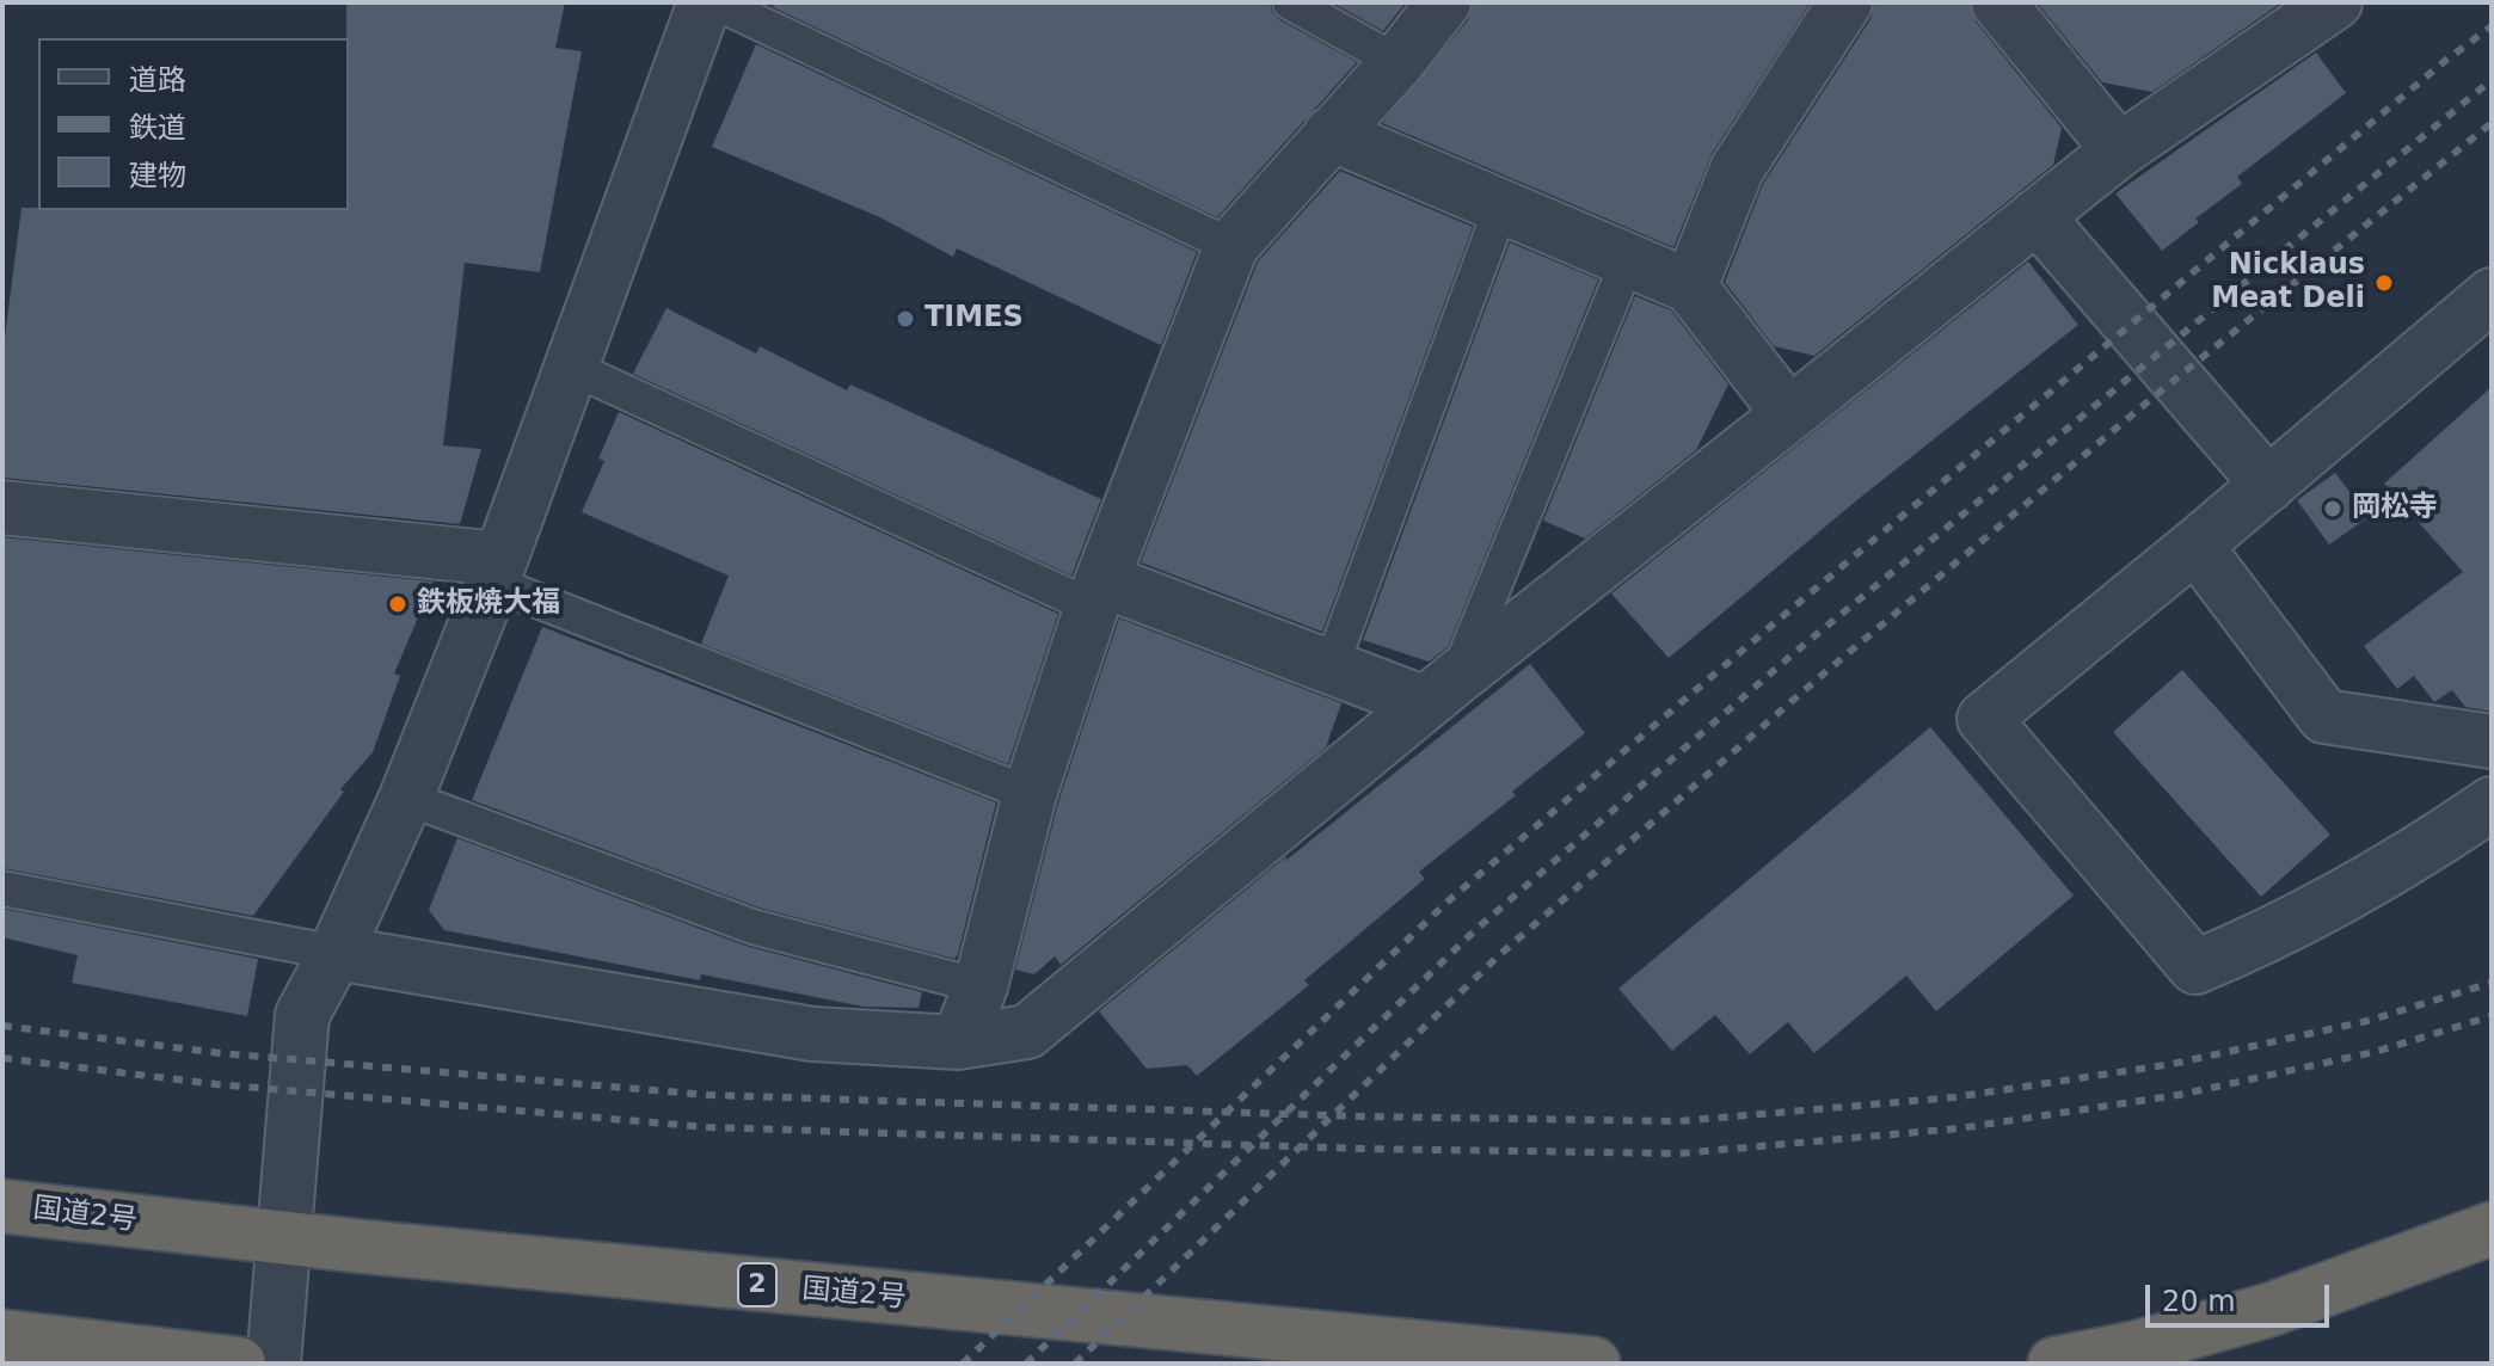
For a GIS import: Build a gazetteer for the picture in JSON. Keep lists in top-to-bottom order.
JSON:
{
  "streets": {
    "highway": ["国道2号", "2"]
  },
  "places": [
    "Nicklaus Meat Deli",
    "TIMES",
    "岡松寺",
    "鉄板焼大福"
  ],
  "legend": ["道路", "鉄道", "建物"],
  "scale_bar": "20 m"
}
